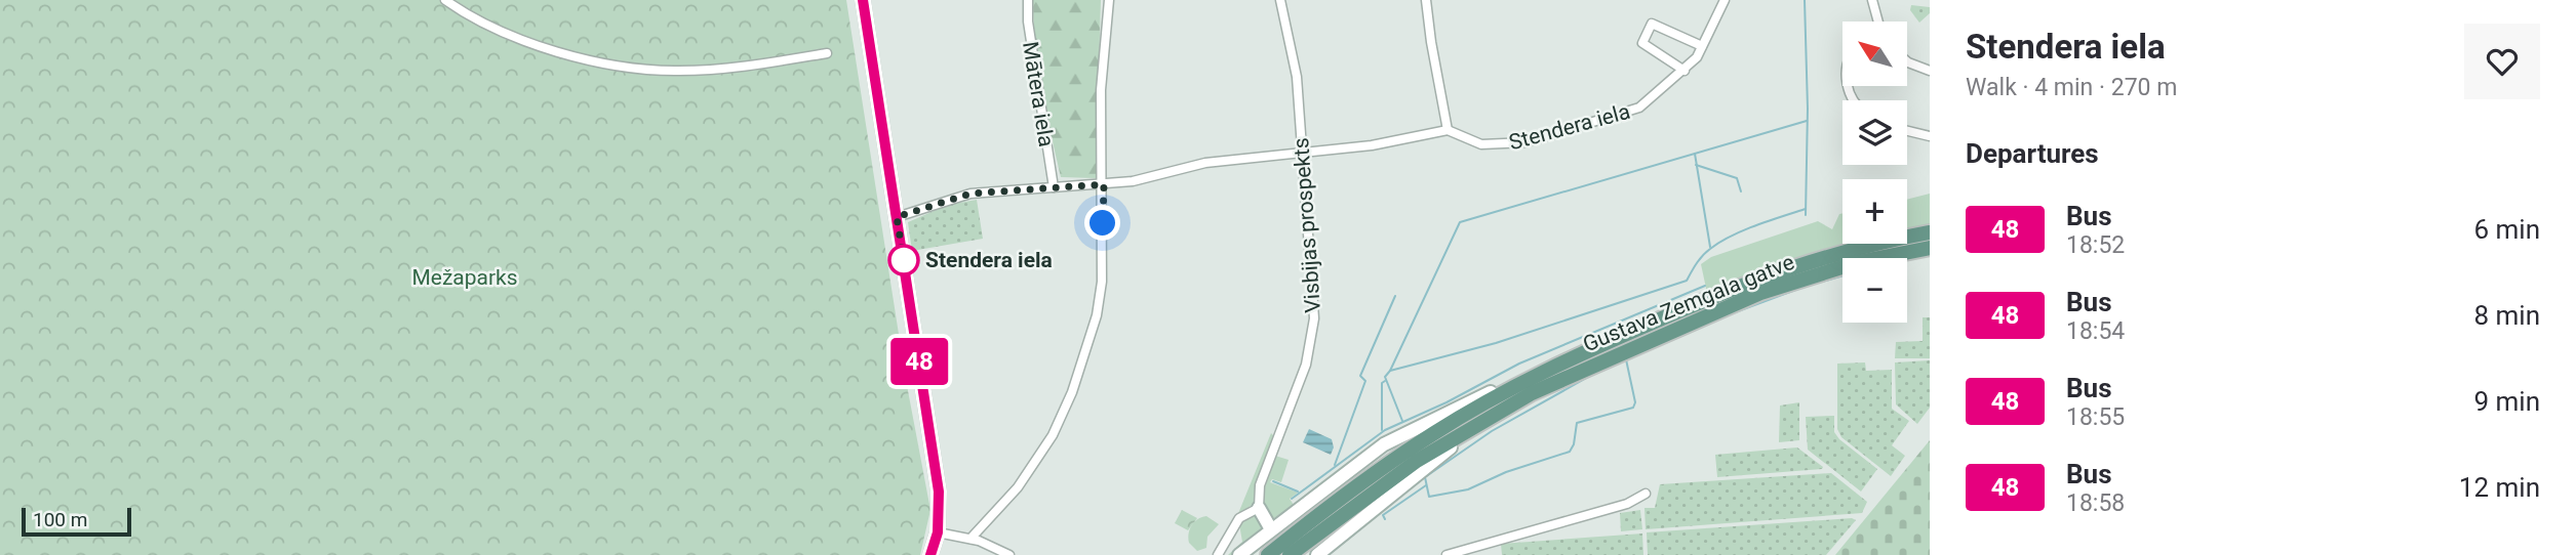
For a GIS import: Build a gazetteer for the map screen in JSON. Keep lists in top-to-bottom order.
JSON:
{
  "streets": {
    "main road": ["Gustava Zemgala gatve"],
    "street": ["Mātera iela", "Stendera iela", "Visbijas prospekts"]
  },
  "parks": ["Mežaparks"],
  "places": ["Stendera iela"],
  "lines": ["bus line 48"],
  "scale_bar": "100 m",
  "north": "top left",
  "page": {
    "on_map": "48",
    "heading": [
      ["Stendera iela", "Walk · 4 min · 270 m"],
      "Departures"
    ],
    "map_buttons": ["+", "−"],
    "list": [
      {
        "mark": "48",
        "name": "Bus",
        "note": "18:52",
        "value": "6 min"
      },
      {
        "mark": "48",
        "name": "Bus",
        "note": "18:54",
        "value": "8 min"
      },
      {
        "mark": "48",
        "name": "Bus",
        "note": "18:55",
        "value": "9 min"
      },
      {
        "mark": "48",
        "name": "Bus",
        "note": "18:58",
        "value": "12 min"
      }
    ],
    "scale": "100 m"
  }
}
